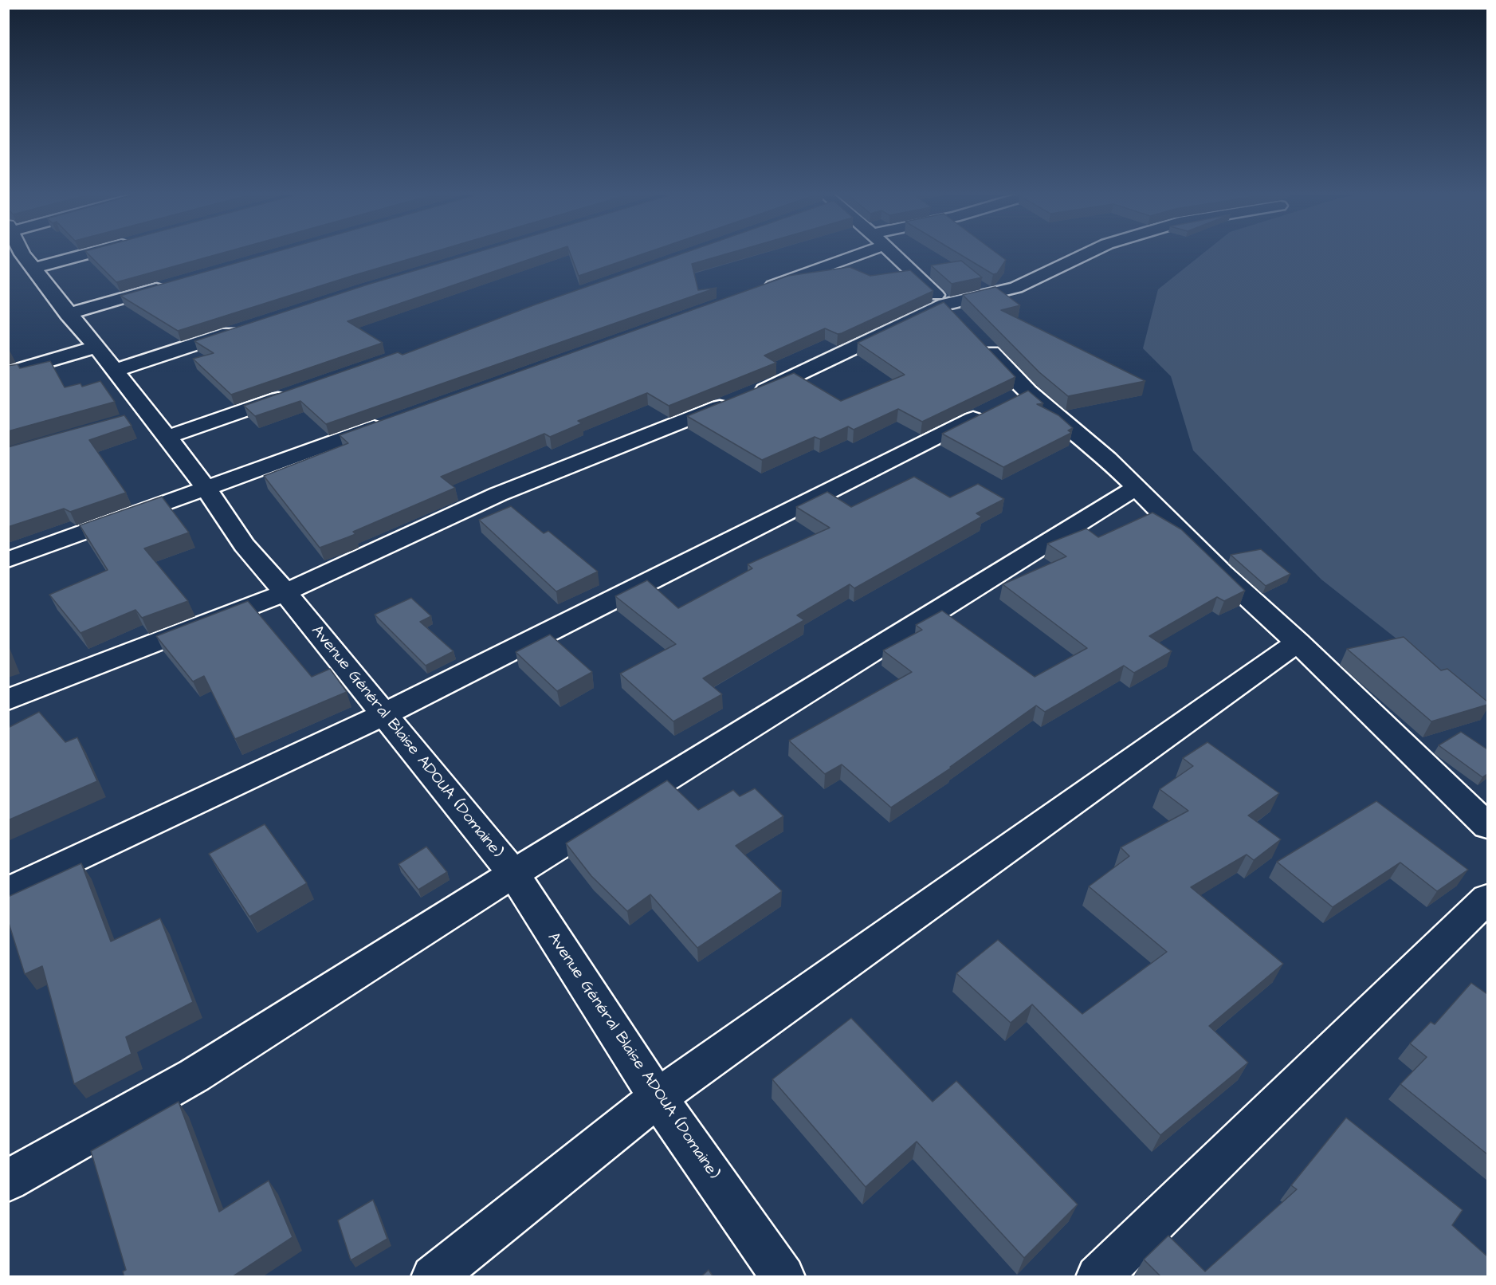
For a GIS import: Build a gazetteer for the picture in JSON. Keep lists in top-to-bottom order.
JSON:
{
  "streets": {
    "street": ["Avenue Général Blaise ADOUA (Domaine)"]
  }
}
